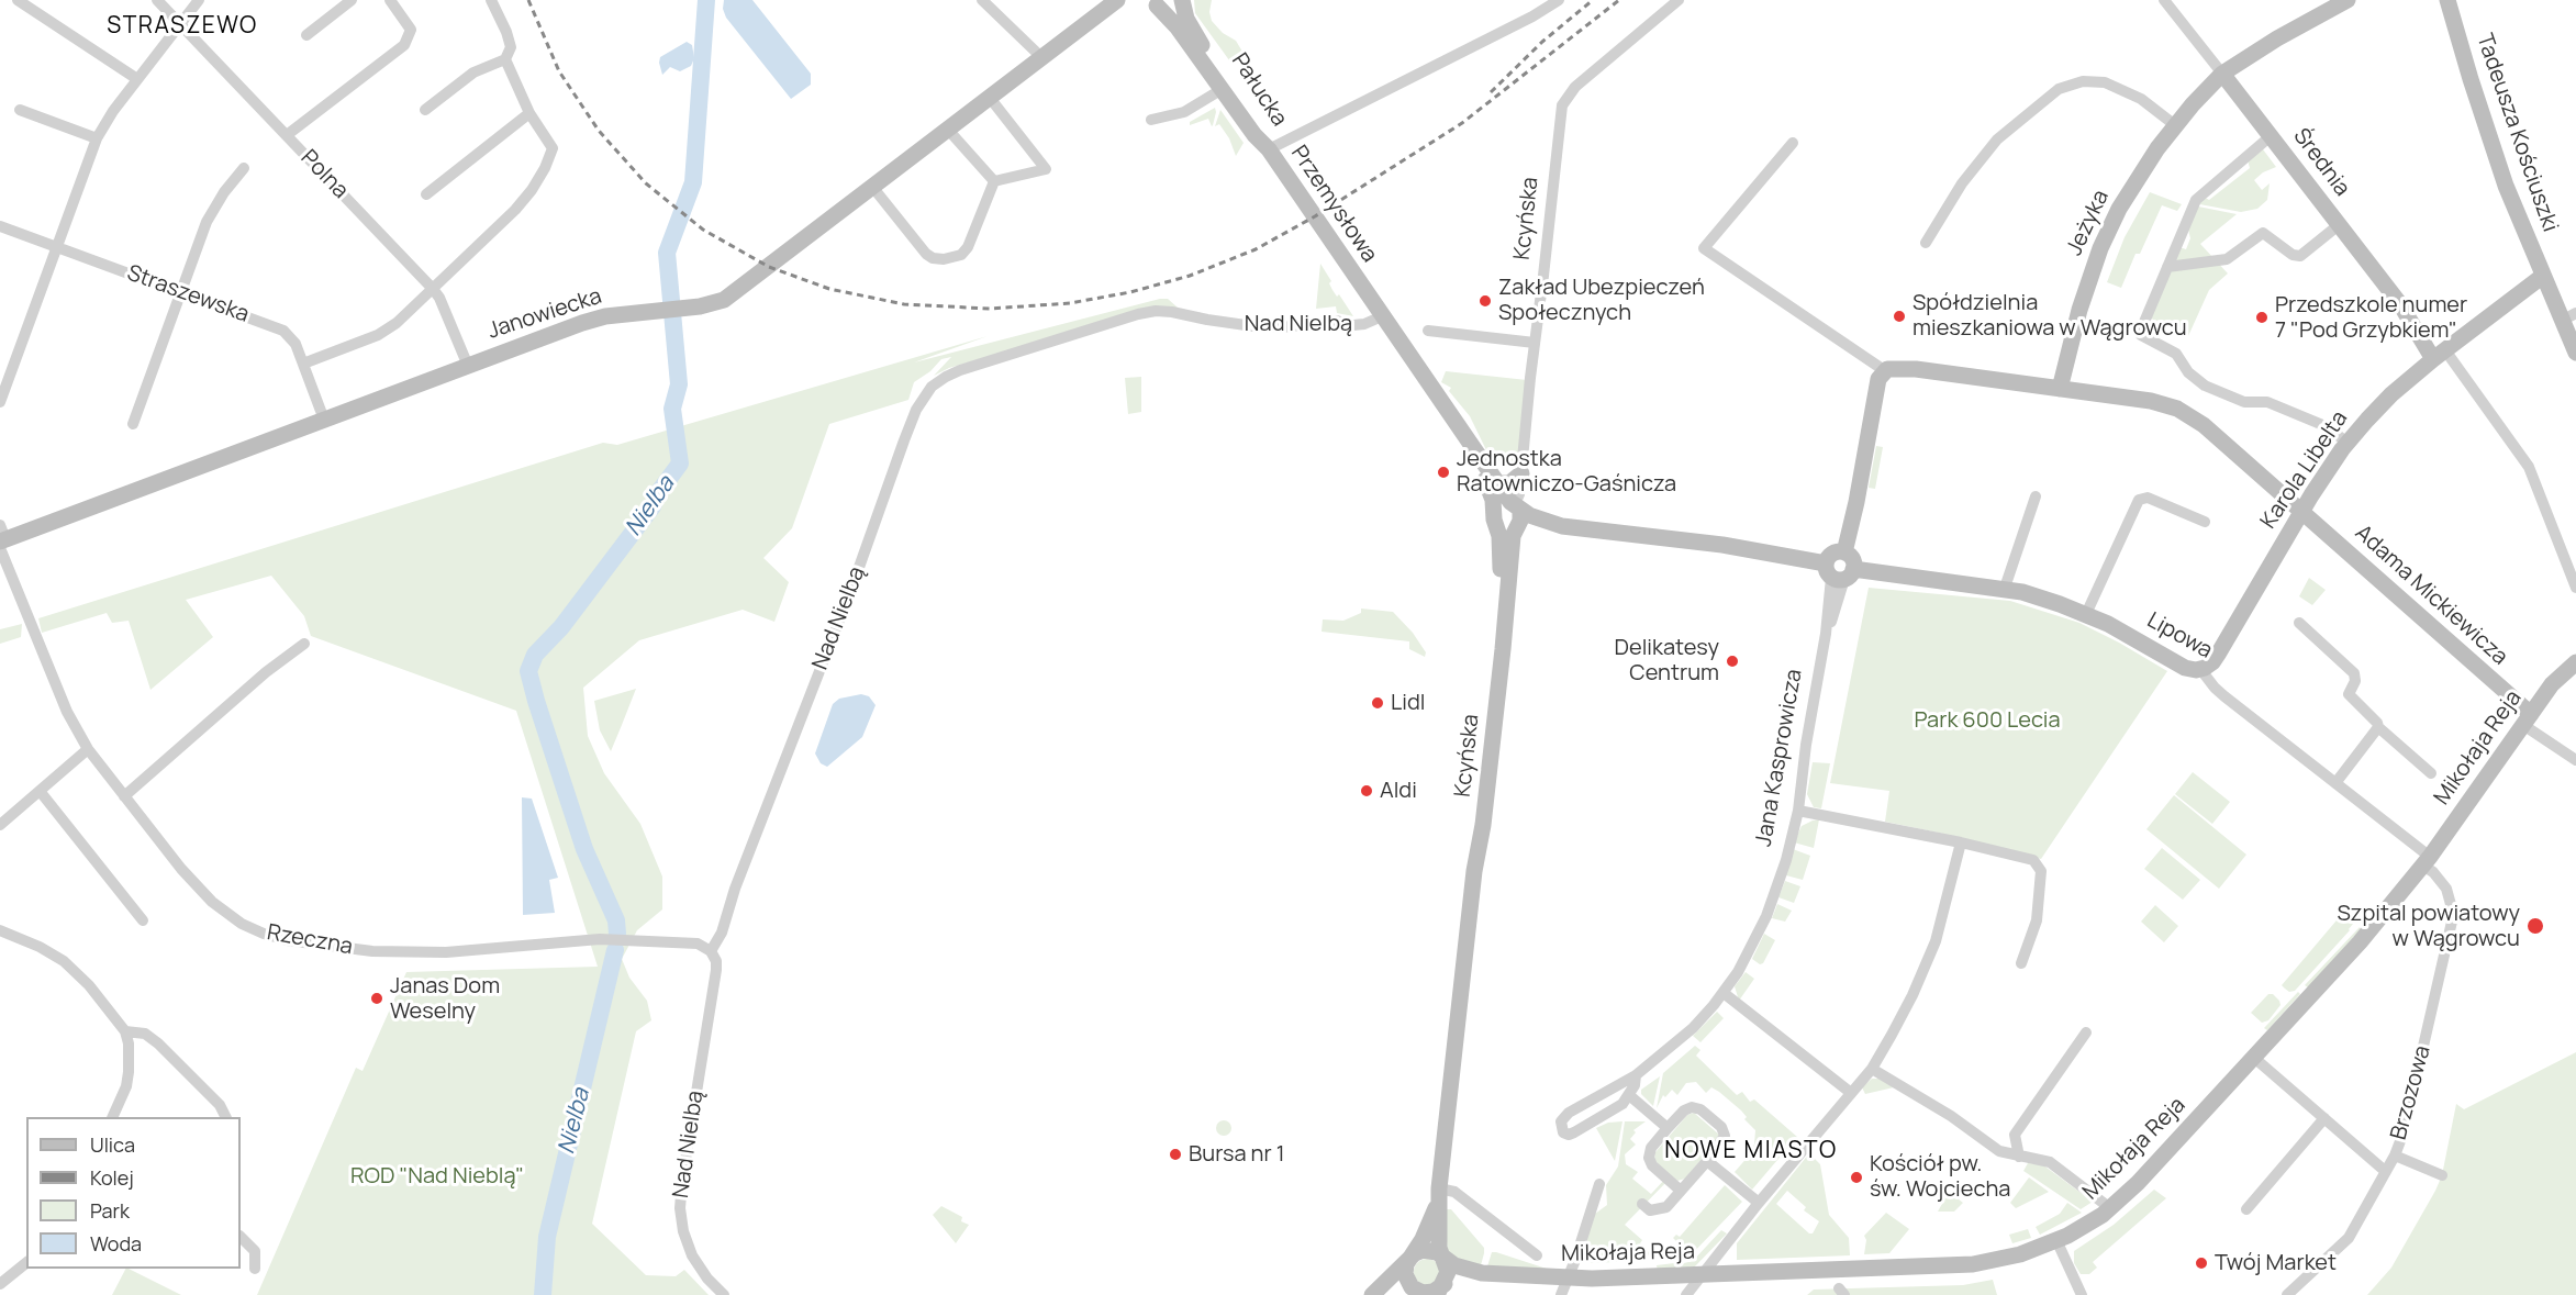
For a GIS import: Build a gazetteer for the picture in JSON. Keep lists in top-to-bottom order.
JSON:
{
  "streets": {
    "street": [
      "Pałucka",
      "Tadeusza Kościuszki",
      "Średnia",
      "Polna",
      "Przemysłowa",
      "Kcyńska",
      "Jeżyka",
      "Straszewska",
      "Janowiecka",
      "Nad Nielbą",
      "Karola Libelta",
      "Adama Mickiewicza",
      "Lipowa",
      "Mikołaja Reja",
      "Jana Kasprowicza",
      "Rzeczna",
      "Brzozowa"
    ]
  },
  "crossings": [
    ["Pałucka", "Przemysłowa"],
    ["Tadeusza Kościuszki", "Karola Libelta"],
    ["Średnia", "Jeżyka"],
    ["Średnia", "Karola Libelta"],
    ["Polna", "Janowiecka"],
    ["Przemysłowa", "Kcyńska"],
    ["Przemysłowa", "Nad Nielbą"],
    ["Przemysłowa", "Lipowa"],
    ["Kcyńska", "Lipowa"],
    ["Kcyńska", "Mikołaja Reja"],
    ["Jeżyka", "Adama Mickiewicza"],
    ["Straszewska", "Janowiecka"],
    ["Janowiecka", "Rzeczna"],
    ["Nad Nielbą", "Rzeczna"],
    ["Karola Libelta", "Adama Mickiewicza"],
    ["Karola Libelta", "Lipowa"],
    ["Adama Mickiewicza", "Mikołaja Reja"],
    ["Lipowa", "Mikołaja Reja"],
    ["Lipowa", "Jana Kasprowicza"],
    ["Lipowa", "Brzozowa"],
    ["Mikołaja Reja", "Brzozowa"]
  ],
  "districts": ["STRASZEWO", "NOWE MIASTO"],
  "water": ["Nielba"],
  "parks": ["Park 600 Lecia", "ROD \"Nad Nieblą\""],
  "places": [
    "Zakład Ubezpieczeń Społecznych",
    "Spółdzielnia mieszkaniowa w Wągrowcu",
    "Przedszkole numer 7 \"Pod Grzybkiem\"",
    "Jednostka Ratowniczo-Gaśnicza",
    "Delikatesy Centrum",
    "Lidl",
    "Aldi",
    "Szpital powiatowy w Wągrowcu",
    "Janas Dom Weselny",
    "Bursa nr 1",
    "Kościół pw. św. Wojciecha",
    "Twój Market"
  ],
  "legend": [
    "Ulica",
    "Kolej",
    "Park",
    "Woda"
  ]
}
